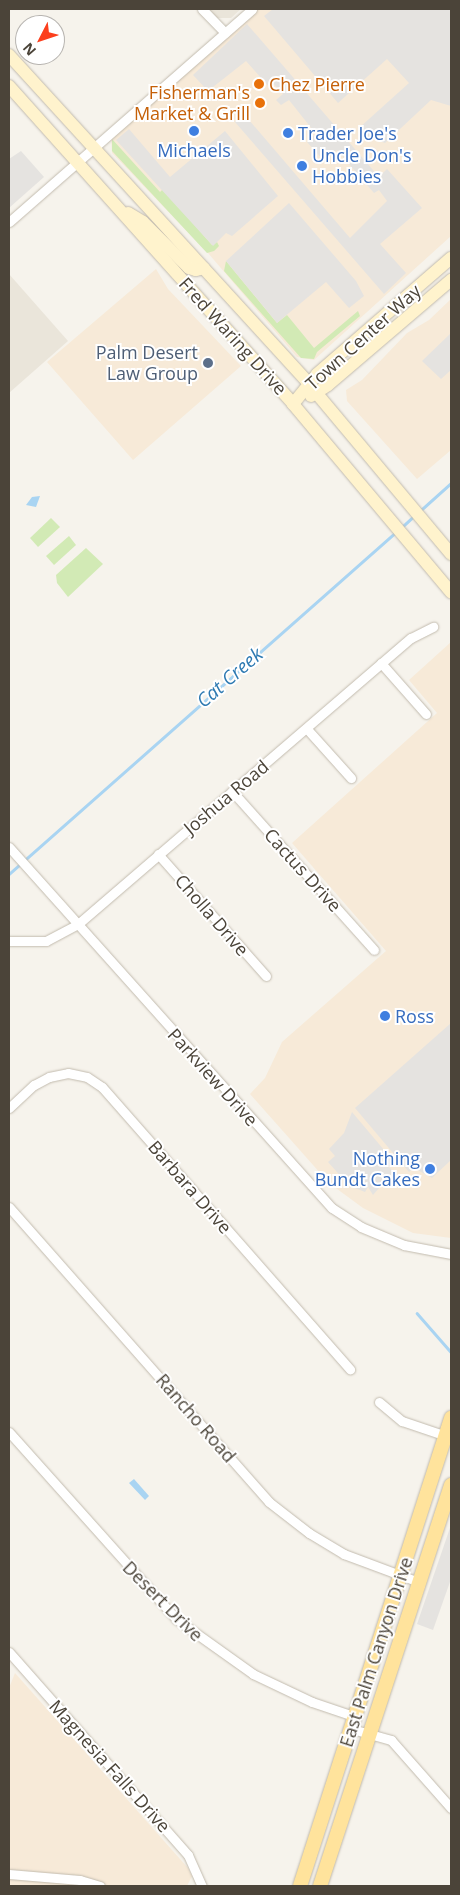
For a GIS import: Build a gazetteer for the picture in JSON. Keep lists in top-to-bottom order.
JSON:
{
  "streets": {
    "main road": ["Fred Waring Drive", "Town Center Way", "East Palm Canyon Drive"],
    "street": [
      "Joshua Road",
      "Cactus Drive",
      "Cholla Drive",
      "Parkview Drive",
      "Barbara Drive",
      "Rancho Road",
      "Desert Drive",
      "Magnesia Falls Drive"
    ]
  },
  "crossings": [
    ["Fred Waring Drive", "Town Center Way"],
    ["Joshua Road", "Cactus Drive"],
    ["Joshua Road", "Cholla Drive"],
    ["Joshua Road", "Parkview Drive"],
    ["Rancho Road", "East Palm Canyon Drive"],
    ["Desert Drive", "East Palm Canyon Drive"]
  ],
  "water": ["Cat Creek"],
  "places": [
    "Chez Pierre",
    "Fisherman's Market & Grill",
    "Michaels",
    "Trader Joe's",
    "Uncle Don's Hobbies",
    "Palm Desert Law Group",
    "Ross",
    "Nothing Bundt Cakes"
  ],
  "north": "bottom left"
}
